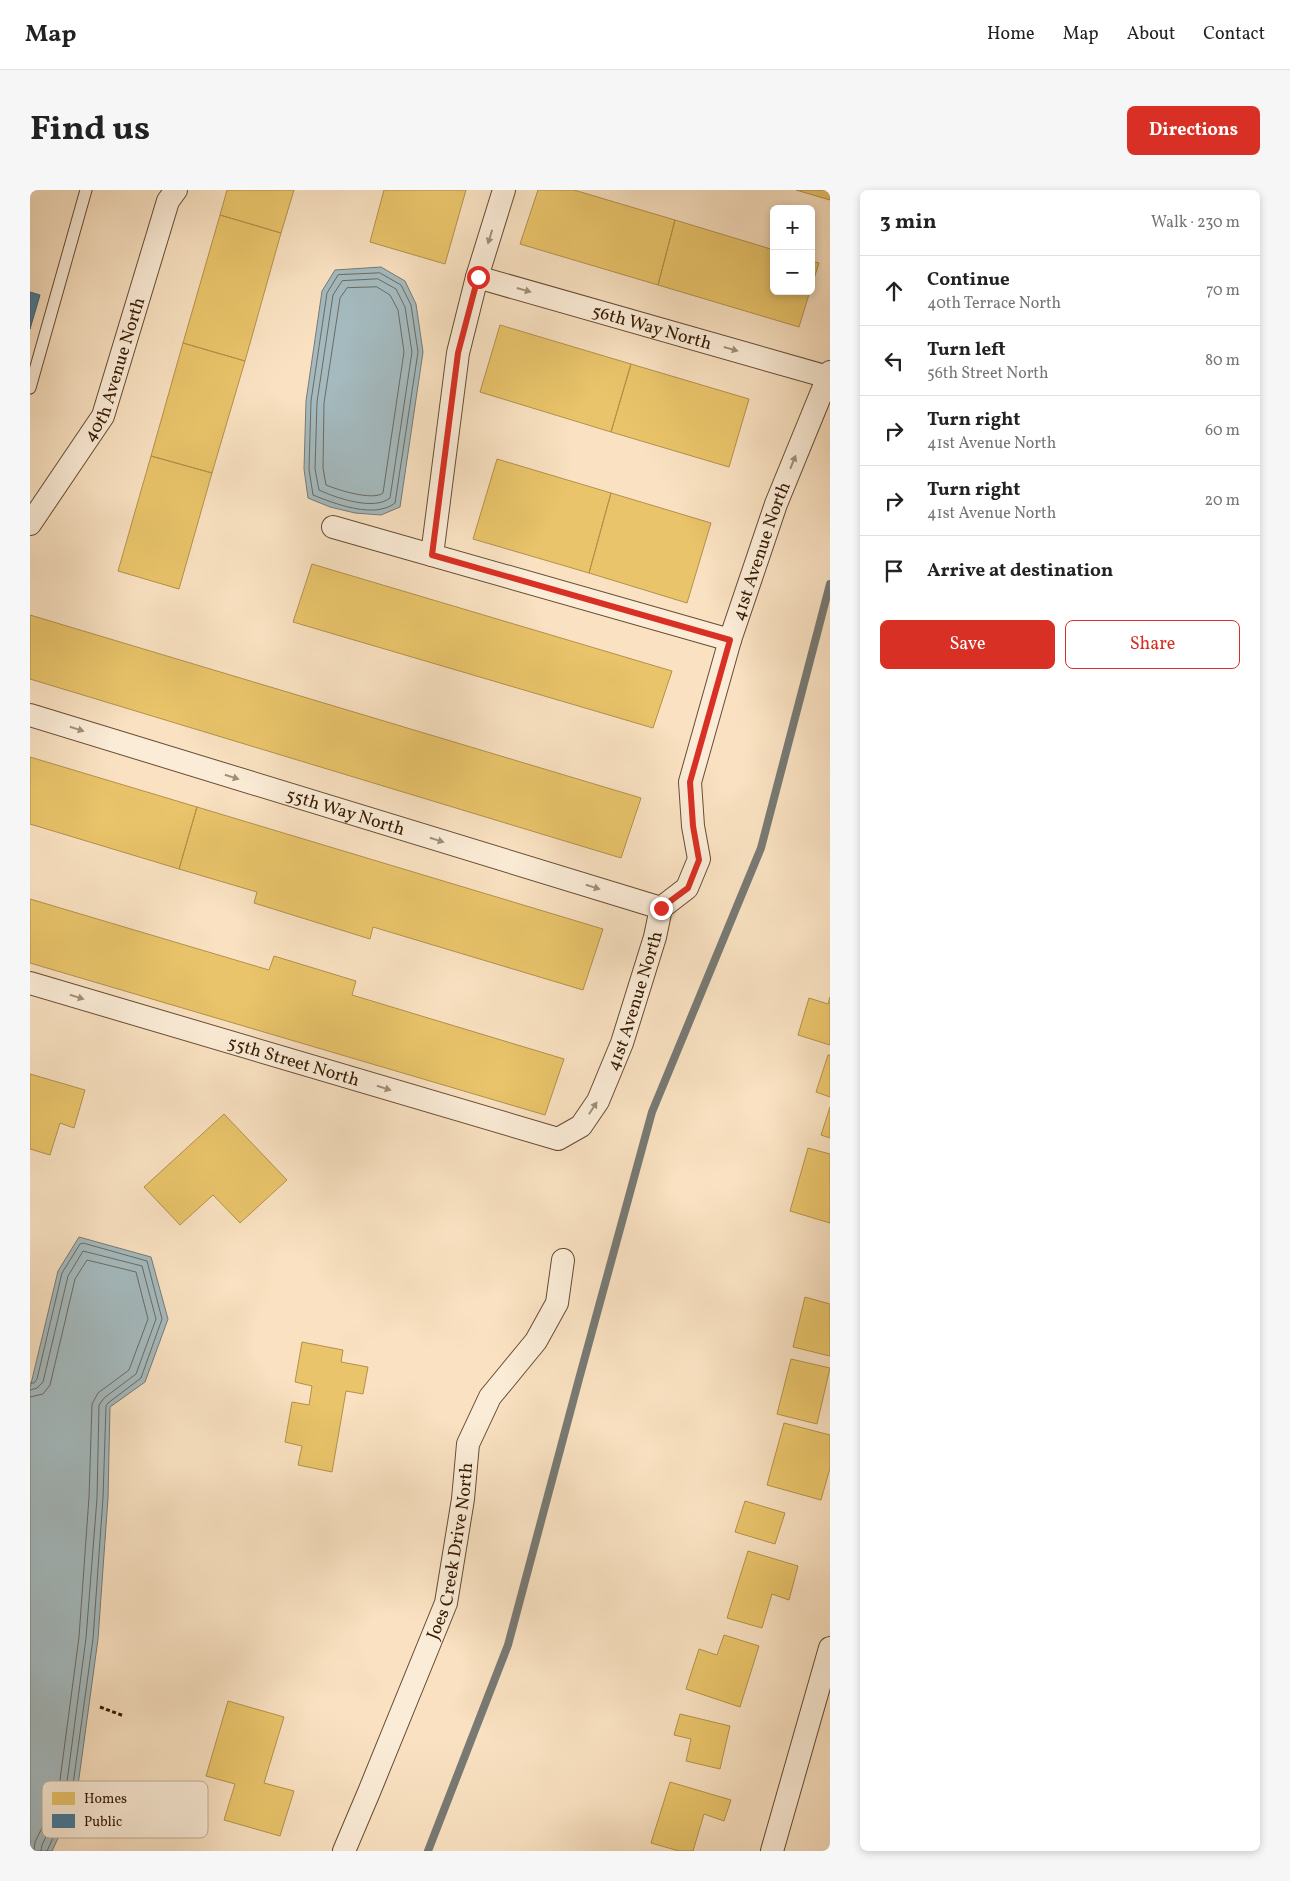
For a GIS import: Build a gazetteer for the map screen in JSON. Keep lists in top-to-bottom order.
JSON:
{
  "streets": {
    "street": [
      "56th Way North",
      "40th Avenue North",
      "41st Avenue North",
      "55th Way North",
      "55th Street North",
      "Joes Creek Drive North"
    ]
  },
  "crossings": [
    ["56th Way North", "41st Avenue North"],
    ["41st Avenue North", "55th Way North"],
    ["41st Avenue North", "55th Street North"]
  ],
  "one_way": [
    "56th Way North",
    "41st Avenue North",
    "55th Way North",
    "55th Street North"
  ],
  "legend": ["Homes", "Public"],
  "page": {
    "header": "Map",
    "nav": [
      "Home",
      "Map",
      "About",
      "Contact"
    ],
    "title": "Find us",
    "buttons": [
      "Directions",
      ["Save", "Share"]
    ],
    "heading": ["3 min", "Walk · 230 m"],
    "map_buttons": ["+", "−"],
    "list": [
      ["Continue", "40th Terrace North", "70 m"],
      ["Turn left", "56th Street North", "80 m"],
      ["Turn right", "41st Avenue North", "60 m"],
      ["Turn right", "41st Avenue North", "20 m"],
      "Arrive at destination"
    ]
  }
}
